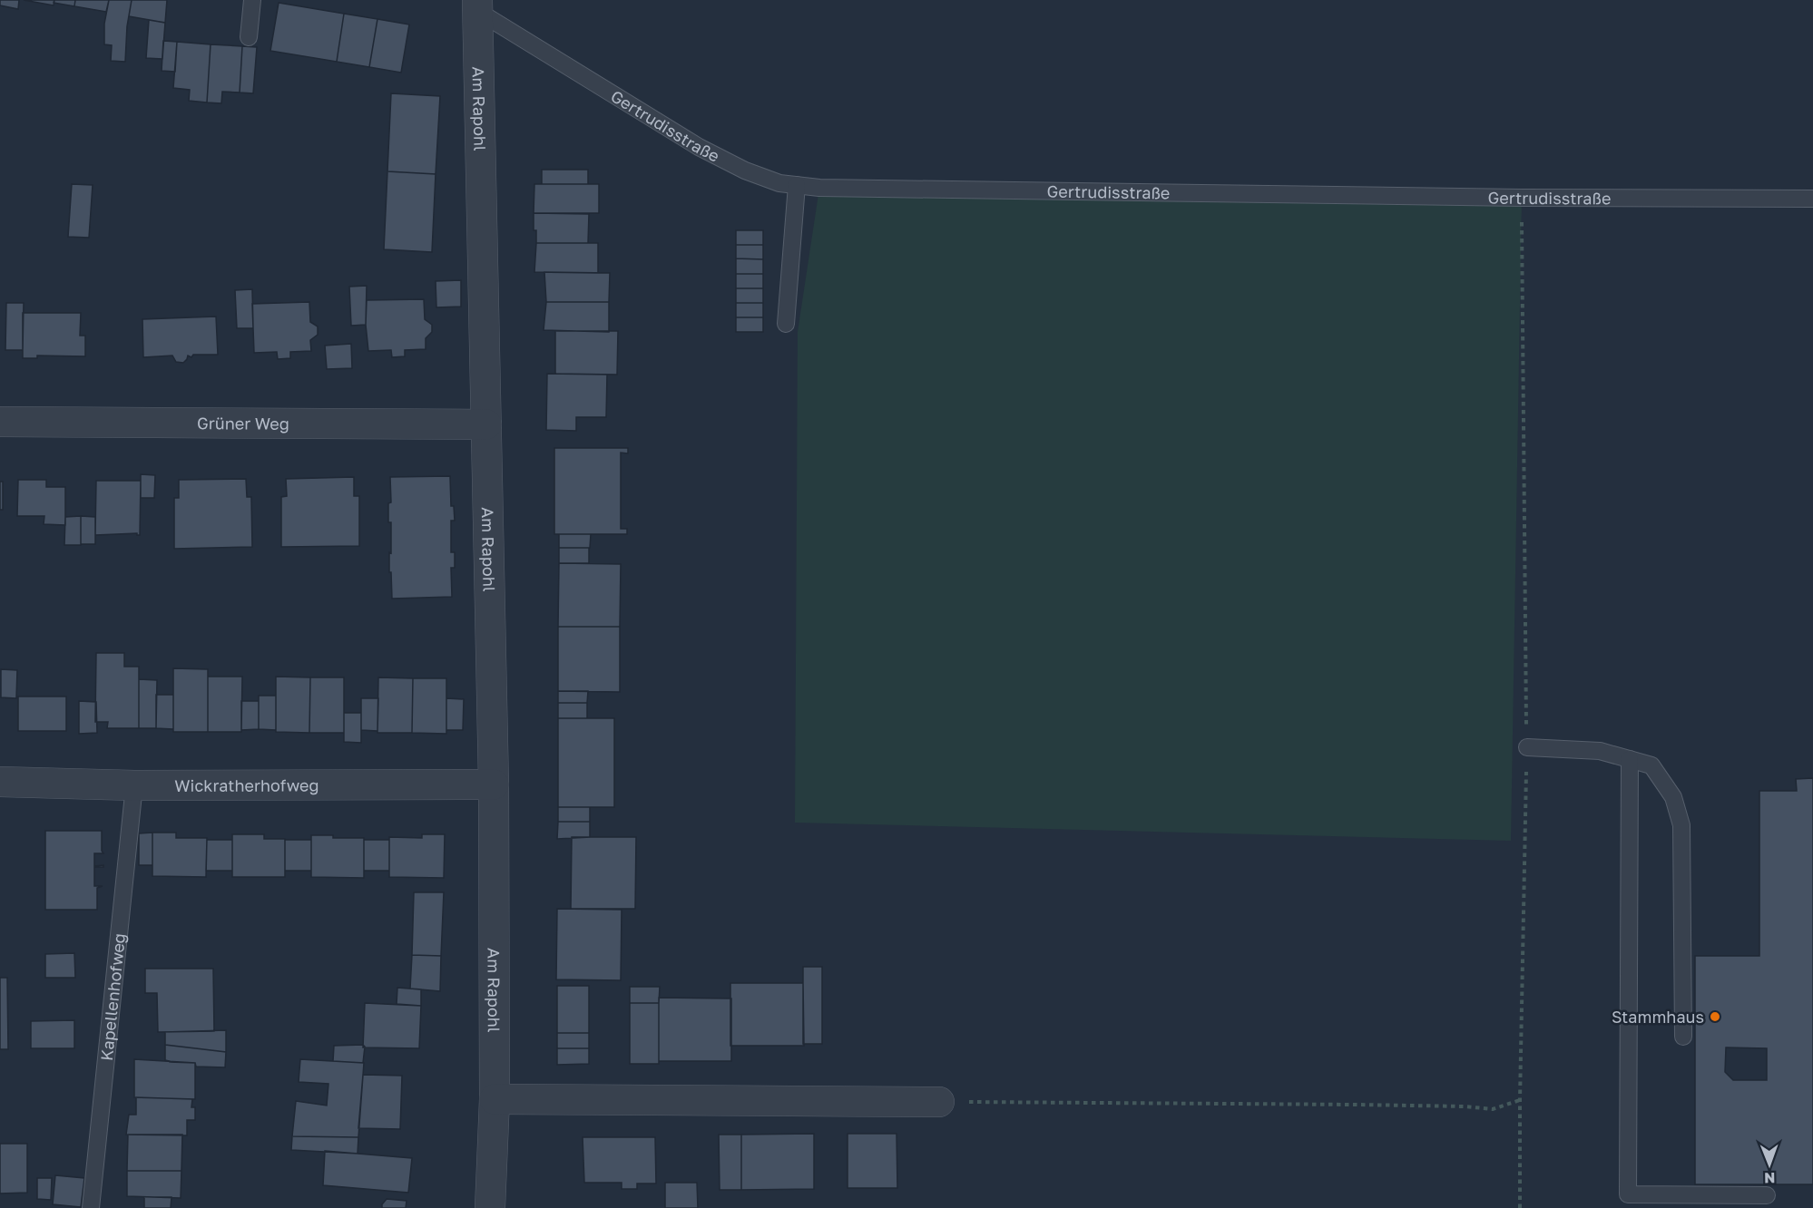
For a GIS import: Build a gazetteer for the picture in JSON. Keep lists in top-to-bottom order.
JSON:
{
  "streets": {
    "street": ["Am Rapohl", "Grüner Weg", "Wickratherhofweg"],
    "lane": ["Gertrudisstraße", "Kapellenhofweg"]
  },
  "crossings": [
    ["Am Rapohl", "Gertrudisstraße"],
    ["Am Rapohl", "Grüner Weg"],
    ["Am Rapohl", "Wickratherhofweg"],
    ["Wickratherhofweg", "Kapellenhofweg"]
  ],
  "places": ["Stammhaus"],
  "north": "bottom"
}
